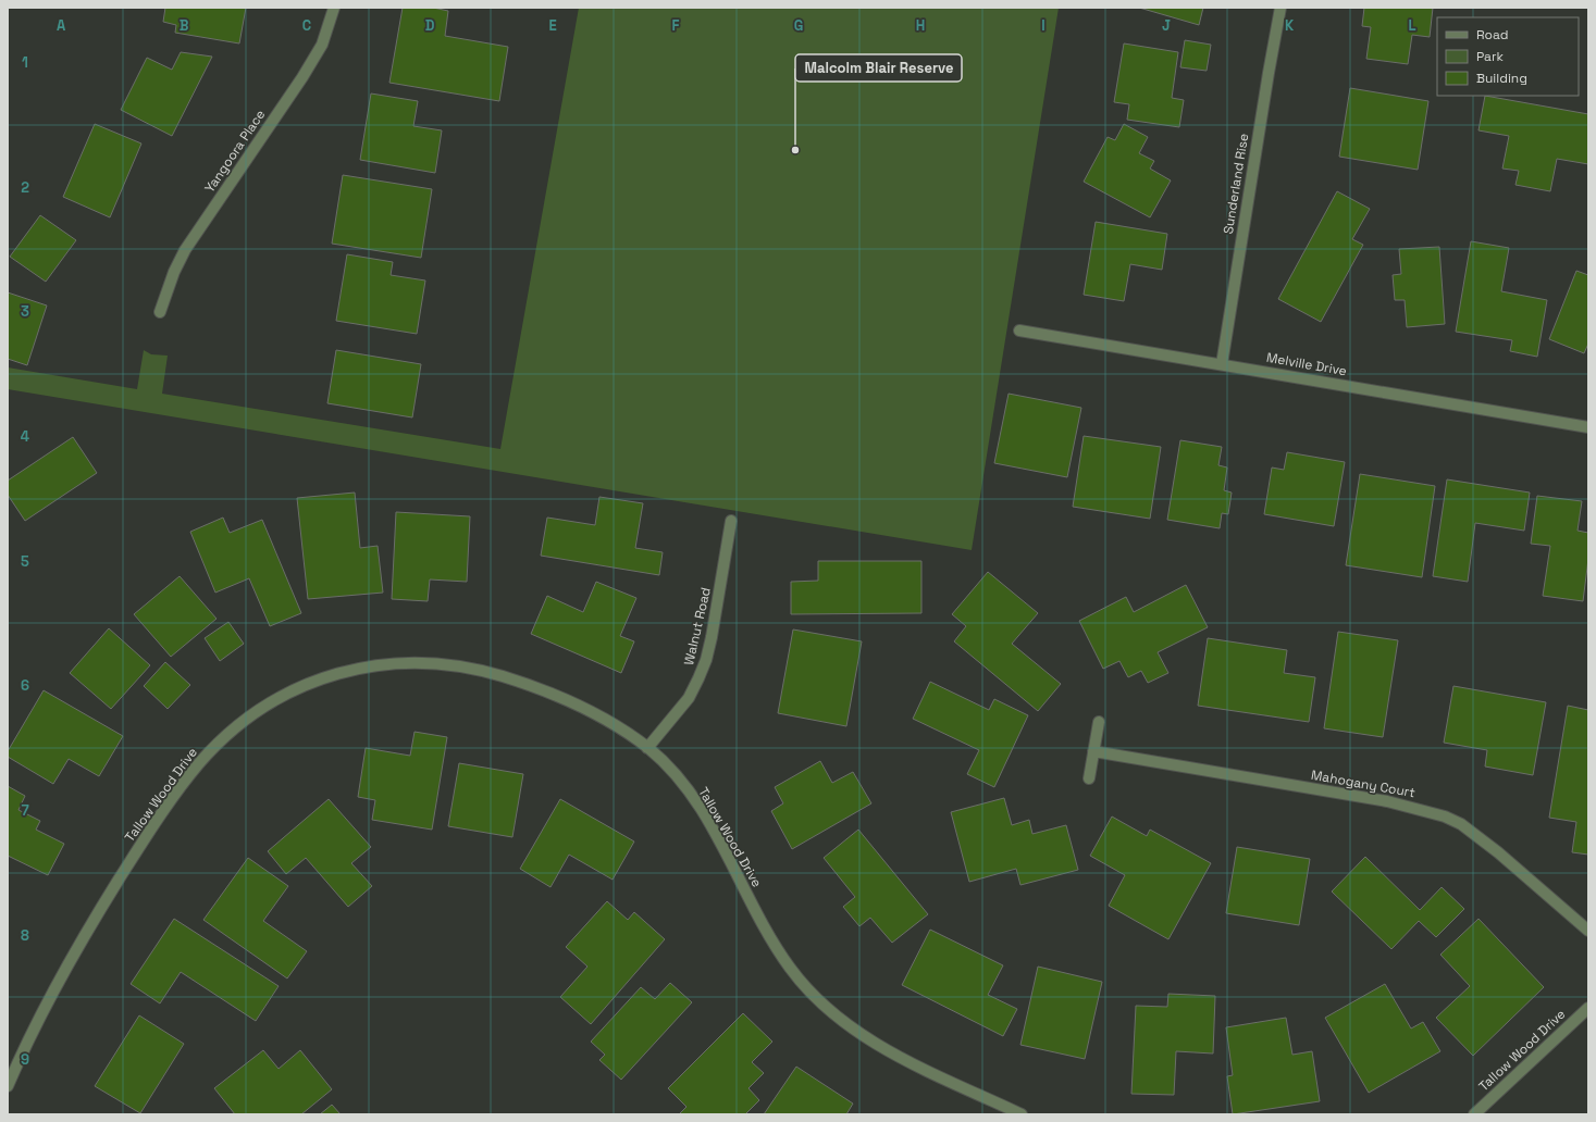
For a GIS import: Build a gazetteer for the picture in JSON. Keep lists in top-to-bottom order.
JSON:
{
  "streets": {
    "street": [
      "Yangoora Place",
      "Sunderland Rise",
      "Melville Drive",
      "Walnut Road",
      "Mahogany Court",
      "Tallow Wood Drive"
    ]
  },
  "crossings": [
    ["Sunderland Rise", "Melville Drive"],
    ["Walnut Road", "Tallow Wood Drive"]
  ],
  "places": ["Malcolm Blair Reserve"],
  "legend": ["Road", "Park", "Building"],
  "grid": {
    "columns": [
      "A",
      "B",
      "C",
      "D",
      "E",
      "F",
      "G",
      "H",
      "I",
      "J",
      "K",
      "L"
    ],
    "rows": [
      "1",
      "2",
      "3",
      "4",
      "5",
      "6",
      "7",
      "8",
      "9"
    ]
  }
}
